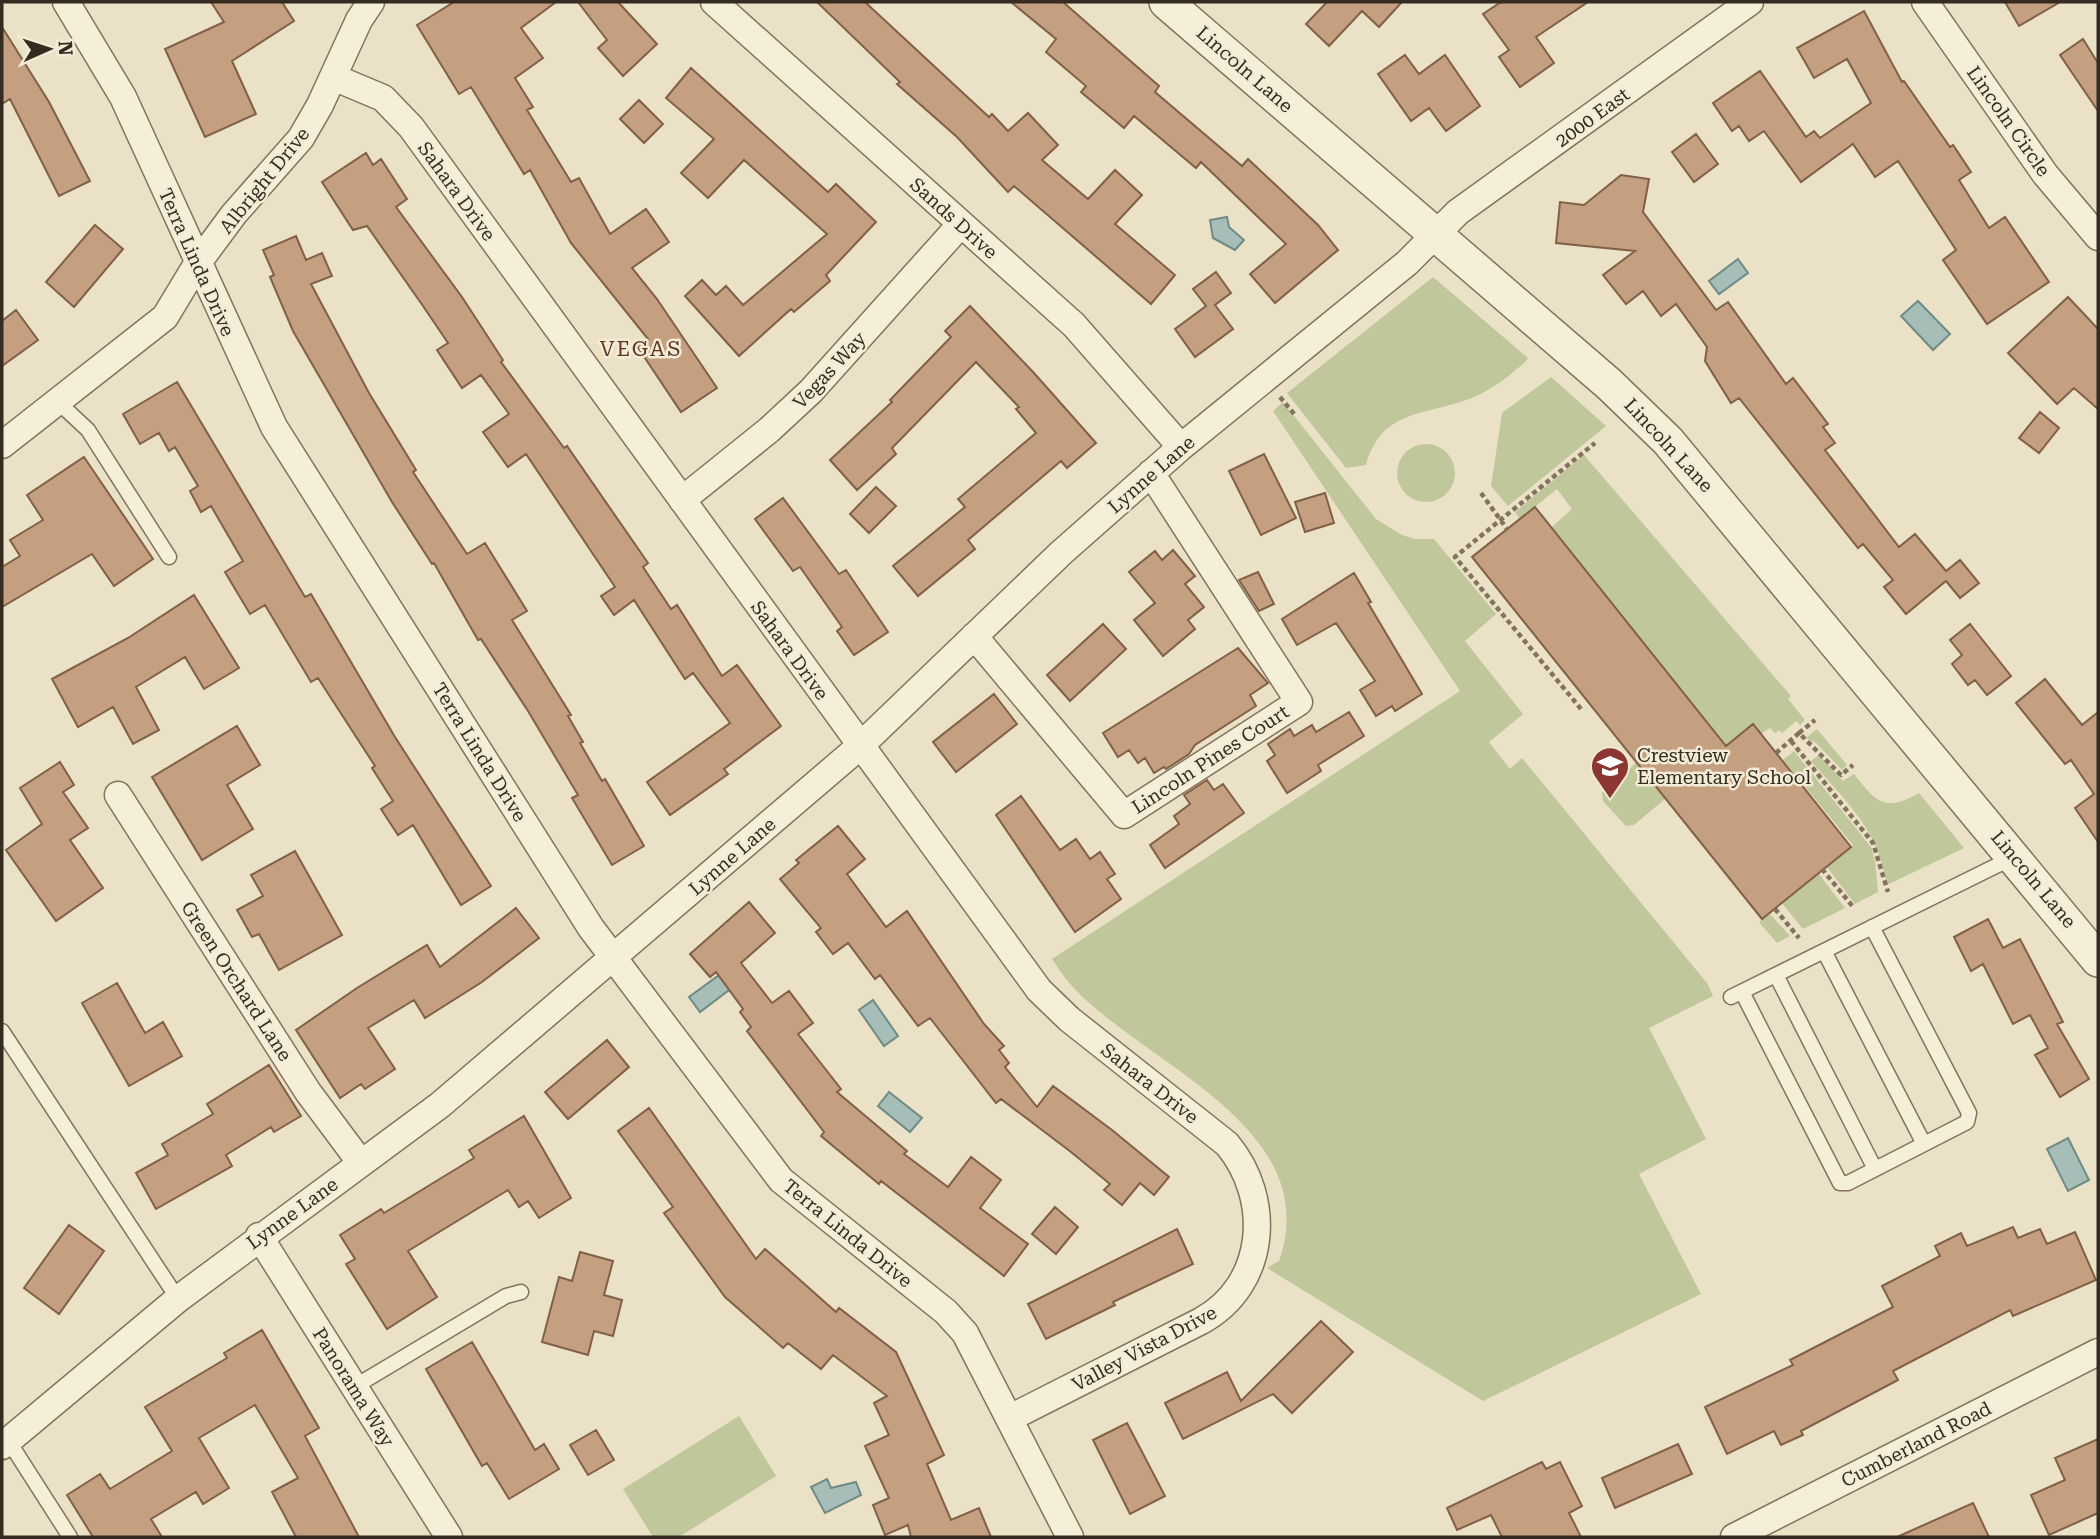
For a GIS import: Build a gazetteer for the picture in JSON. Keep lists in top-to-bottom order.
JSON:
{
  "streets": {
    "street": [
      "Lincoln Lane",
      "2000 East",
      "Lincoln Circle",
      "Albright Drive",
      "Sahara Drive",
      "Sands Drive",
      "Terra Linda Drive",
      "Vegas Way",
      "Lynne Lane",
      "Lincoln Pines Court",
      "Green Orchard Lane",
      "Valley Vista Drive",
      "Panorama Way",
      "Cumberland Road"
    ]
  },
  "crossings": [
    ["Lincoln Lane", "2000 East"],
    ["Lincoln Lane", "Lynne Lane"],
    ["2000 East", "Lynne Lane"],
    ["Albright Drive", "Sahara Drive"],
    ["Albright Drive", "Terra Linda Drive"],
    ["Sahara Drive", "Vegas Way"],
    ["Sahara Drive", "Lynne Lane"],
    ["Sahara Drive", "Valley Vista Drive"],
    ["Sands Drive", "Vegas Way"],
    ["Sands Drive", "Lynne Lane"],
    ["Terra Linda Drive", "Lynne Lane"],
    ["Terra Linda Drive", "Valley Vista Drive"],
    ["Lynne Lane", "Lincoln Pines Court"],
    ["Lynne Lane", "Green Orchard Lane"],
    ["Lynne Lane", "Panorama Way"]
  ],
  "districts": ["VEGAS"],
  "places": {
    "school or university": ["Crestview Elementary School"]
  },
  "north": "right"
}
